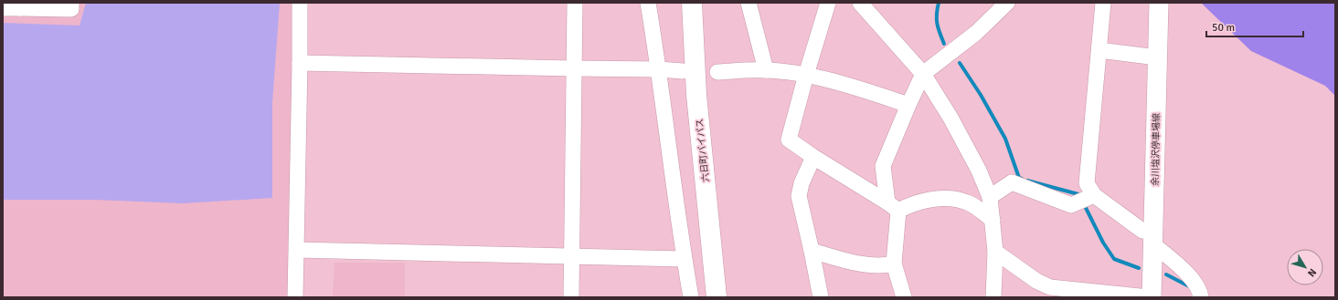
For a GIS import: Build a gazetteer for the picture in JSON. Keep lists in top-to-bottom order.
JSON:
{
  "streets": {
    "highway": ["六日町バイパス"],
    "main road": ["余川塩沢停車場線"]
  },
  "scale_bar": "50 m",
  "north": "bottom right"
}
